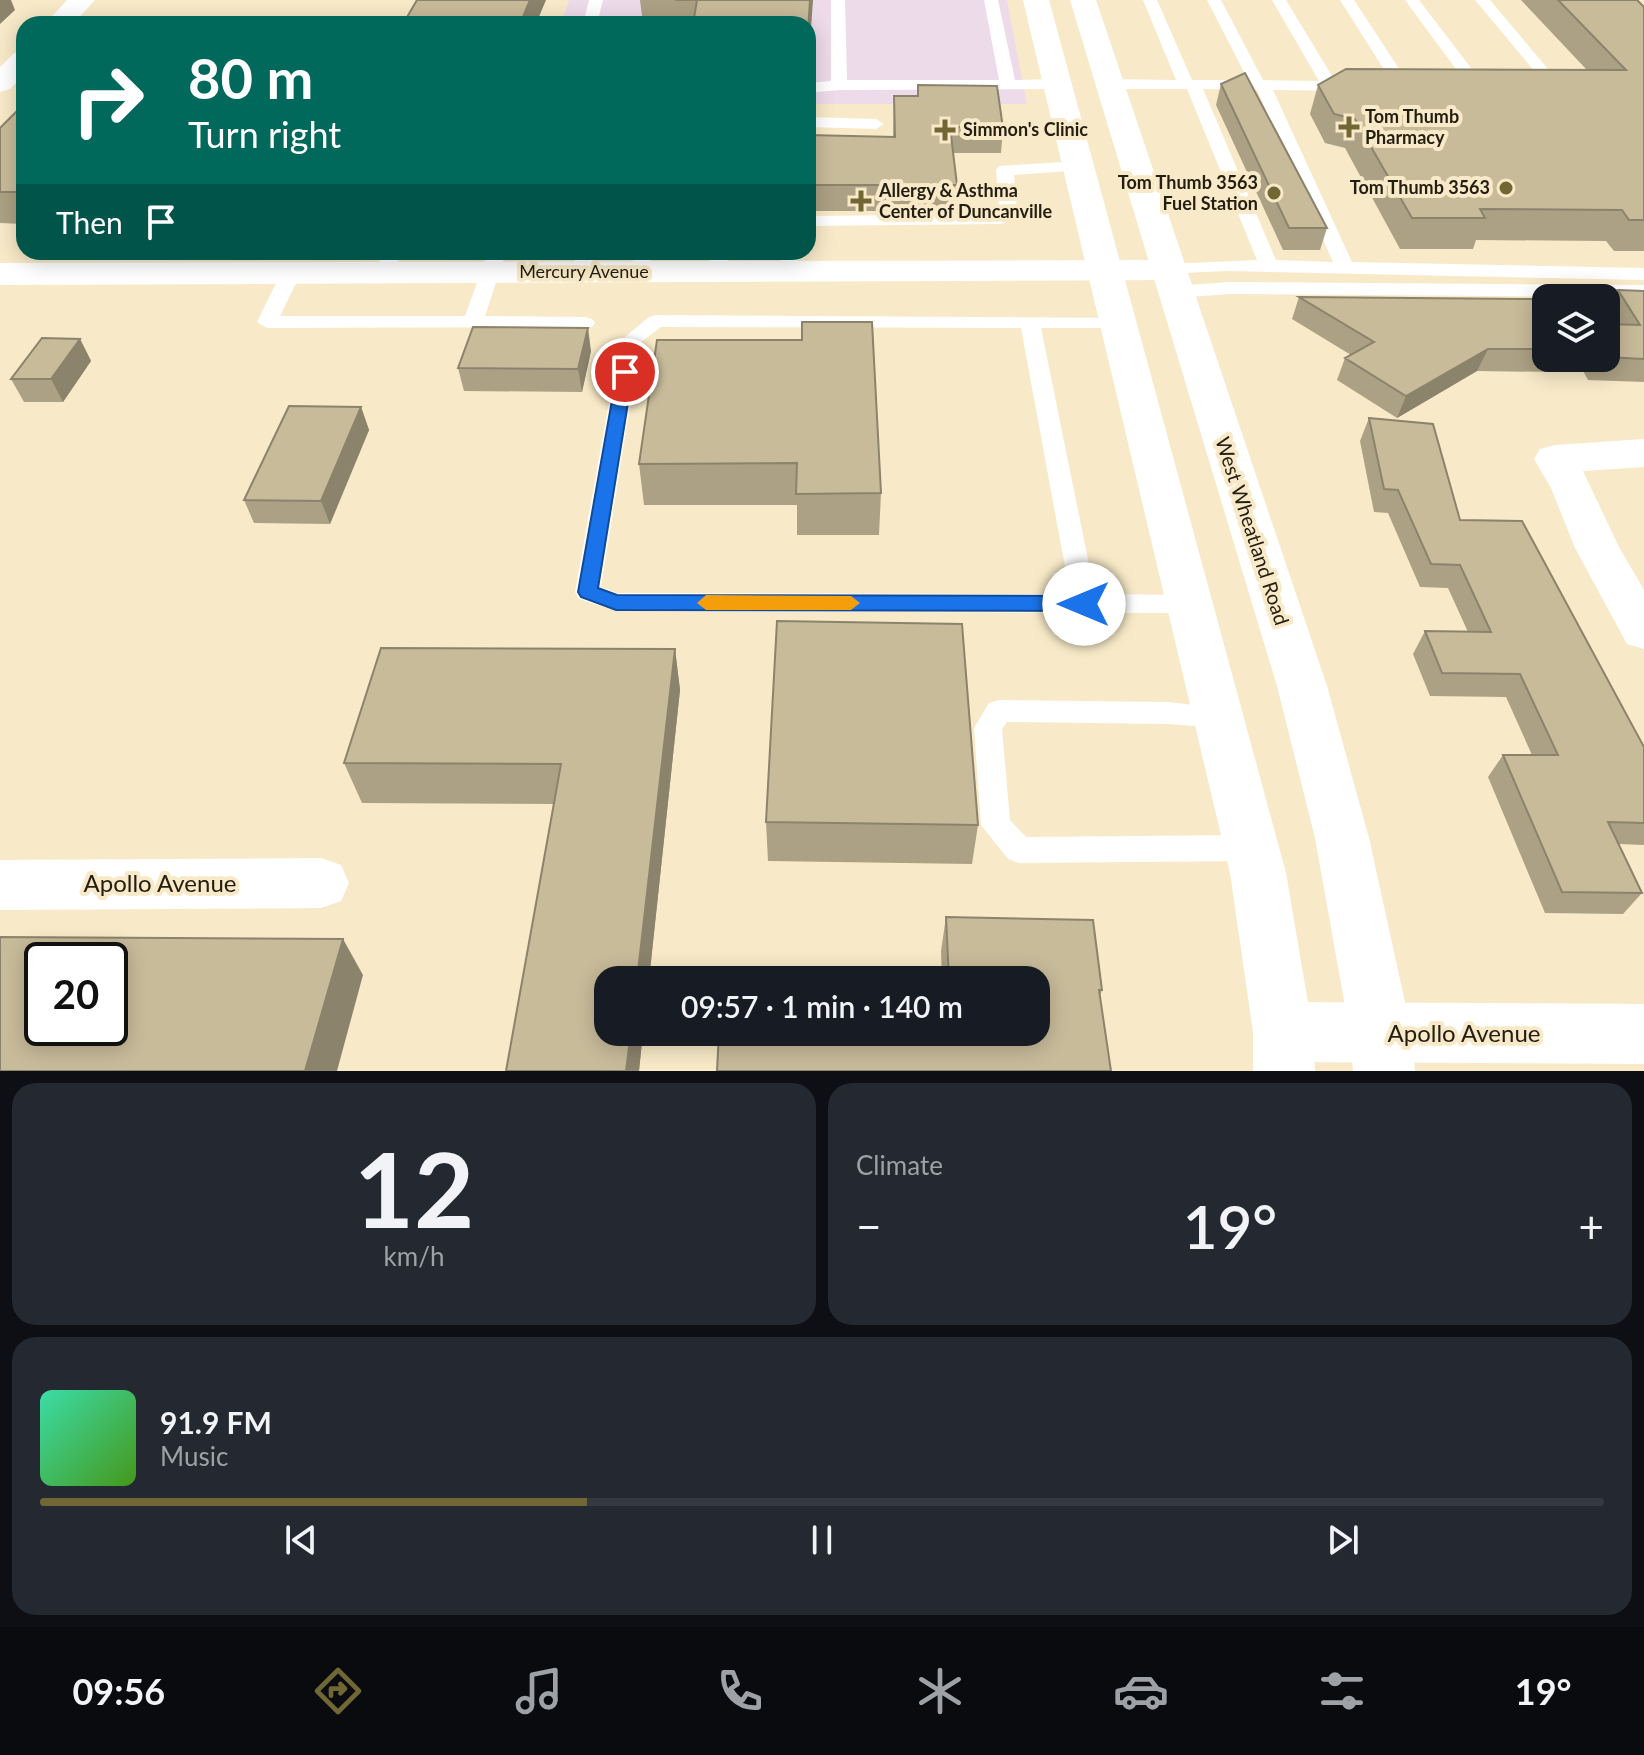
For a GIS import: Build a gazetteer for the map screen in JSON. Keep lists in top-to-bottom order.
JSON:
{
  "streets": {
    "main road": ["Mercury Avenue", "West Wheatland Road", "Apollo Avenue"]
  },
  "crossings": [
    ["Mercury Avenue", "West Wheatland Road"],
    ["West Wheatland Road", "Apollo Avenue"]
  ],
  "places": {
    "health": ["Tom Thumb Pharmacy", "Simmon's Clinic", "Allergy & Asthma Center of Duncanville"],
    "other": ["Tom Thumb 3563", "Tom Thumb 3563 Fuel Station"]
  },
  "page": {
    "turn": ["80 m", "Turn right"],
    "then": "Then",
    "limit": "20",
    "trip": "09:57 · 1 min · 140 m",
    "tile": [
      ["12", "km/h"],
      "Climate"
    ],
    "heat": ["−", "19°", "+"],
    "song": ["91.9 FM", "Music"],
    "tabs": ["09:56", "19°"]
  }
}
